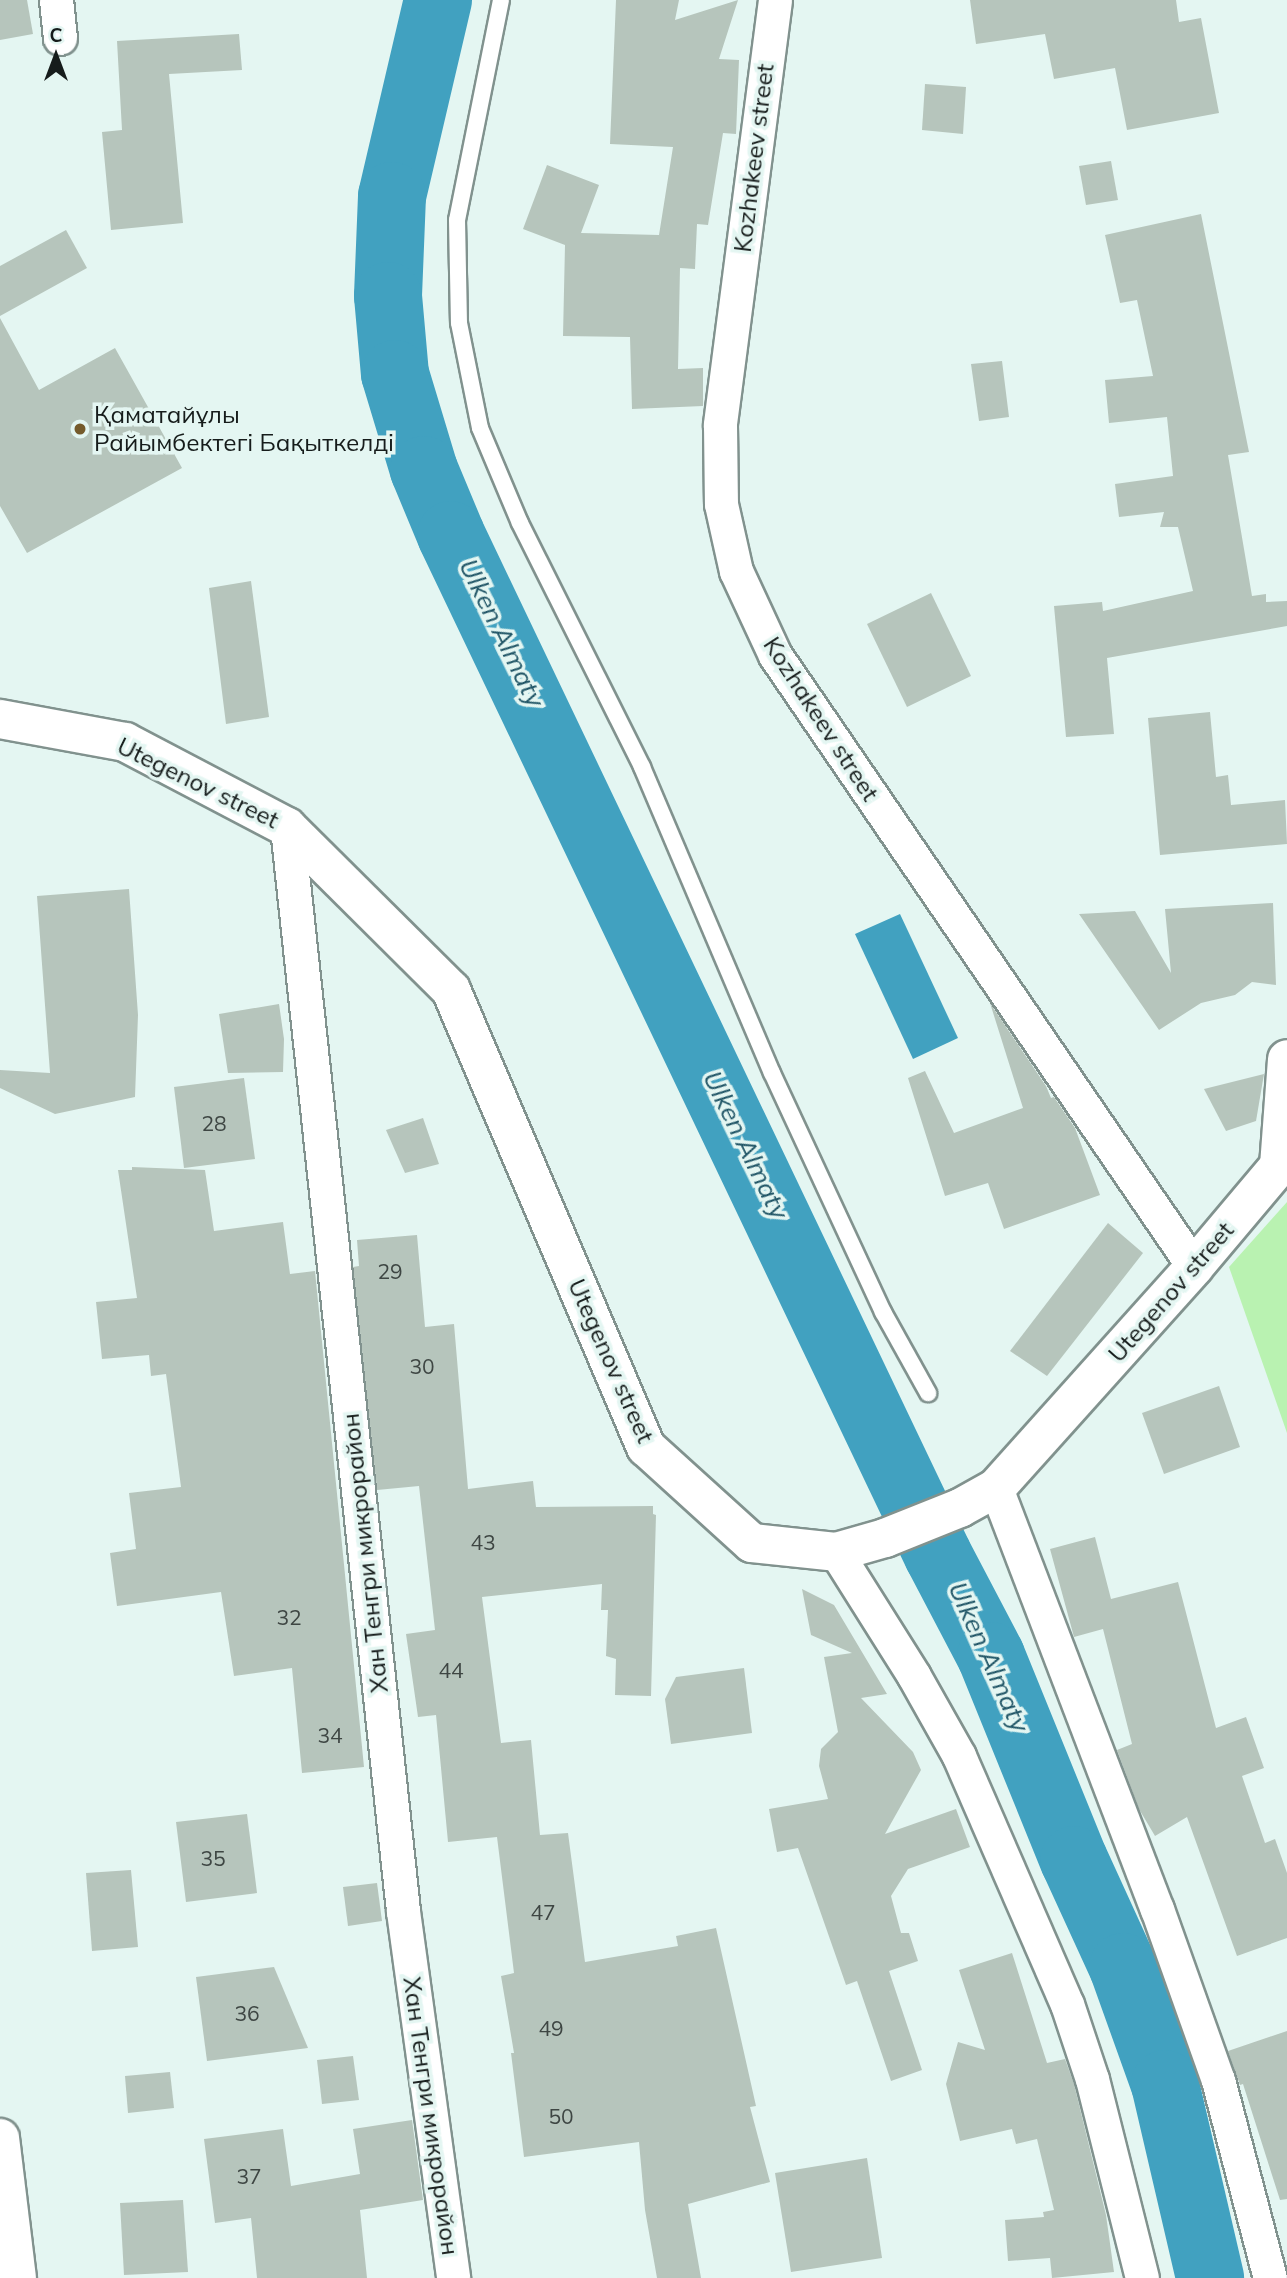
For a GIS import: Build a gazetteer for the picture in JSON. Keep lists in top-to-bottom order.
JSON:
{
  "streets": {
    "street": ["Kozhakeev street", "Utegenov street", "Хан Тенгри микрорайон"]
  },
  "crossings": [
    ["Kozhakeev street", "Utegenov street"],
    ["Utegenov street", "Хан Тенгри микрорайон"]
  ],
  "water": ["Ulken Almaty"],
  "places": ["Қаматайұлы Райымбектегі Бақыткелді"],
  "house_numbers": [
    "28",
    "29",
    "30",
    "43",
    "32",
    "44",
    "34",
    "35",
    "47",
    "36",
    "49",
    "50",
    "37"
  ],
  "north": "top"
}
